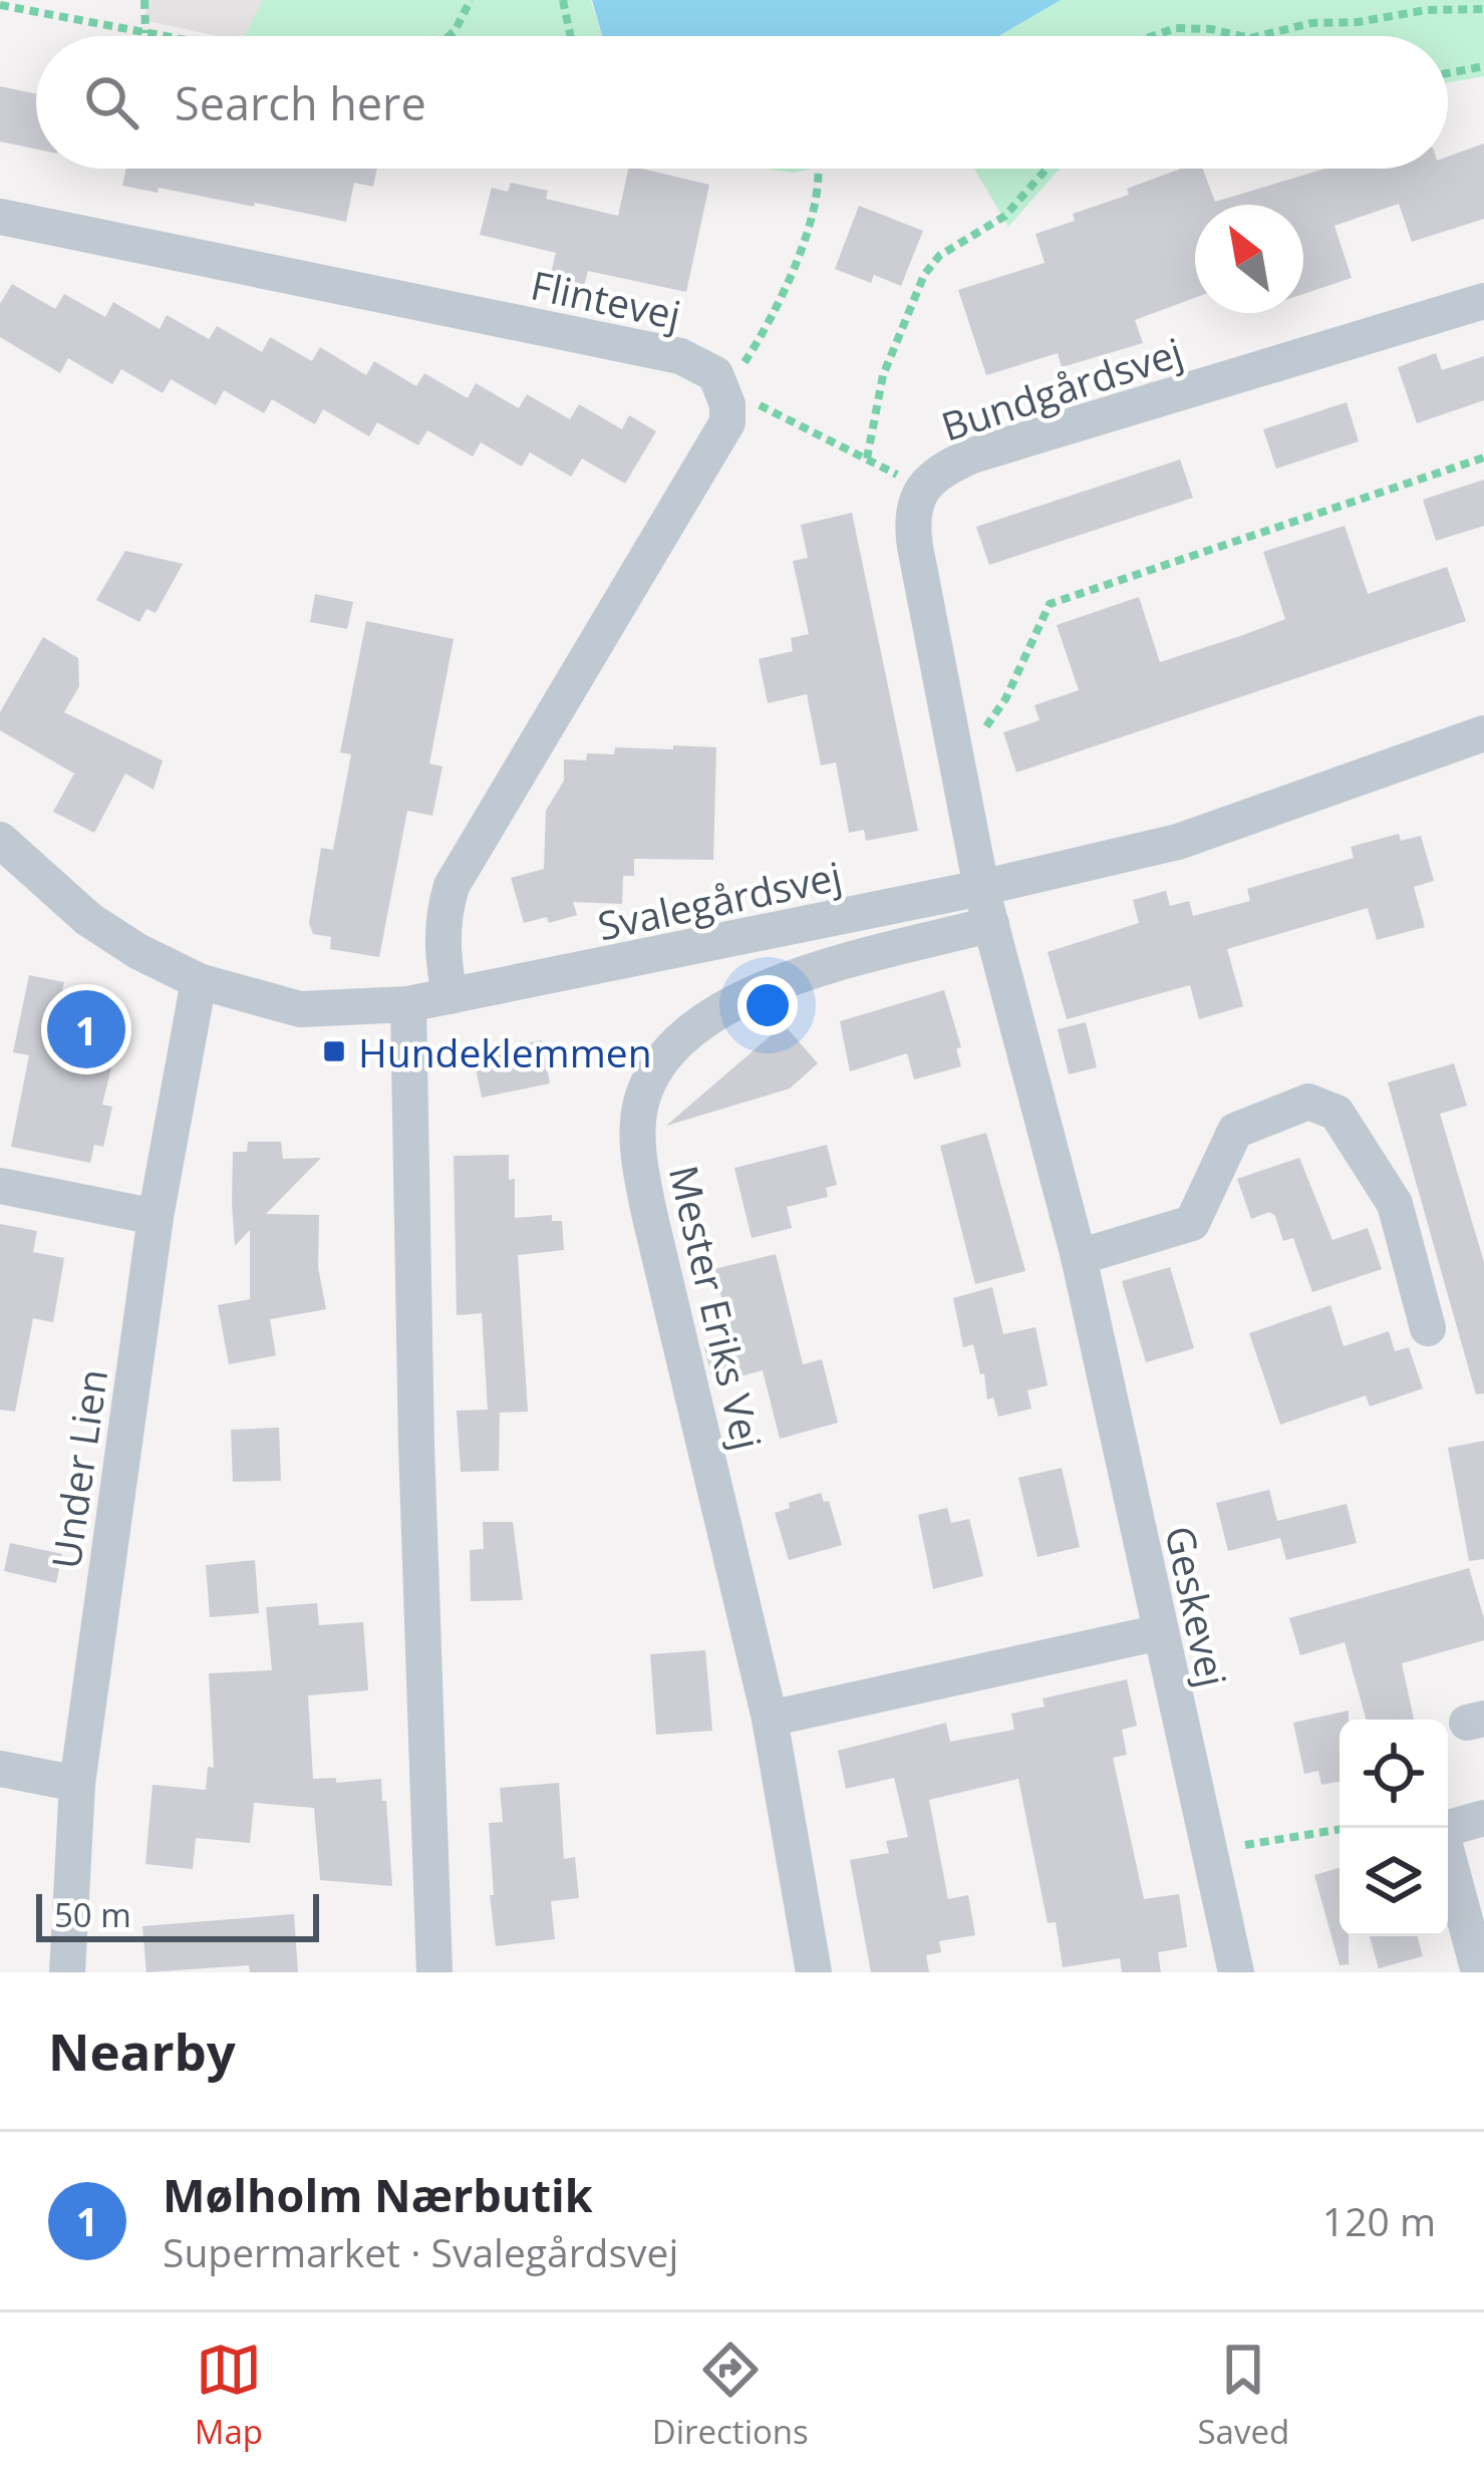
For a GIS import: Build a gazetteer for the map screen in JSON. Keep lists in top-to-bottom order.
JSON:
{
  "streets": {
    "street": [
      "Flintevej",
      "Bundgårdsvej",
      "Svalegårdsvej",
      "Mester Eriks Vej",
      "Under Lien",
      "Geskevej"
    ]
  },
  "crossings": [
    ["Bundgårdsvej", "Svalegårdsvej"],
    ["Bundgårdsvej", "Geskevej"],
    ["Svalegårdsvej", "Under Lien"],
    ["Svalegårdsvej", "Geskevej"],
    ["Mester Eriks Vej", "Geskevej"]
  ],
  "places": {
    "transit": ["Hundeklemmen"]
  },
  "scale_bar": "50 m",
  "north": "top left",
  "page": {
    "search": "Search here",
    "pins": "1",
    "scale": "50 m",
    "heading": "Nearby",
    "list": [
      {
        "mark": "1",
        "name": "Mølholm Nærbutik",
        "note": "Supermarket · Svalegårdsvej",
        "value": "120 m"
      }
    ],
    "nav": ["Map", "Directions", "Saved"]
  }
}
